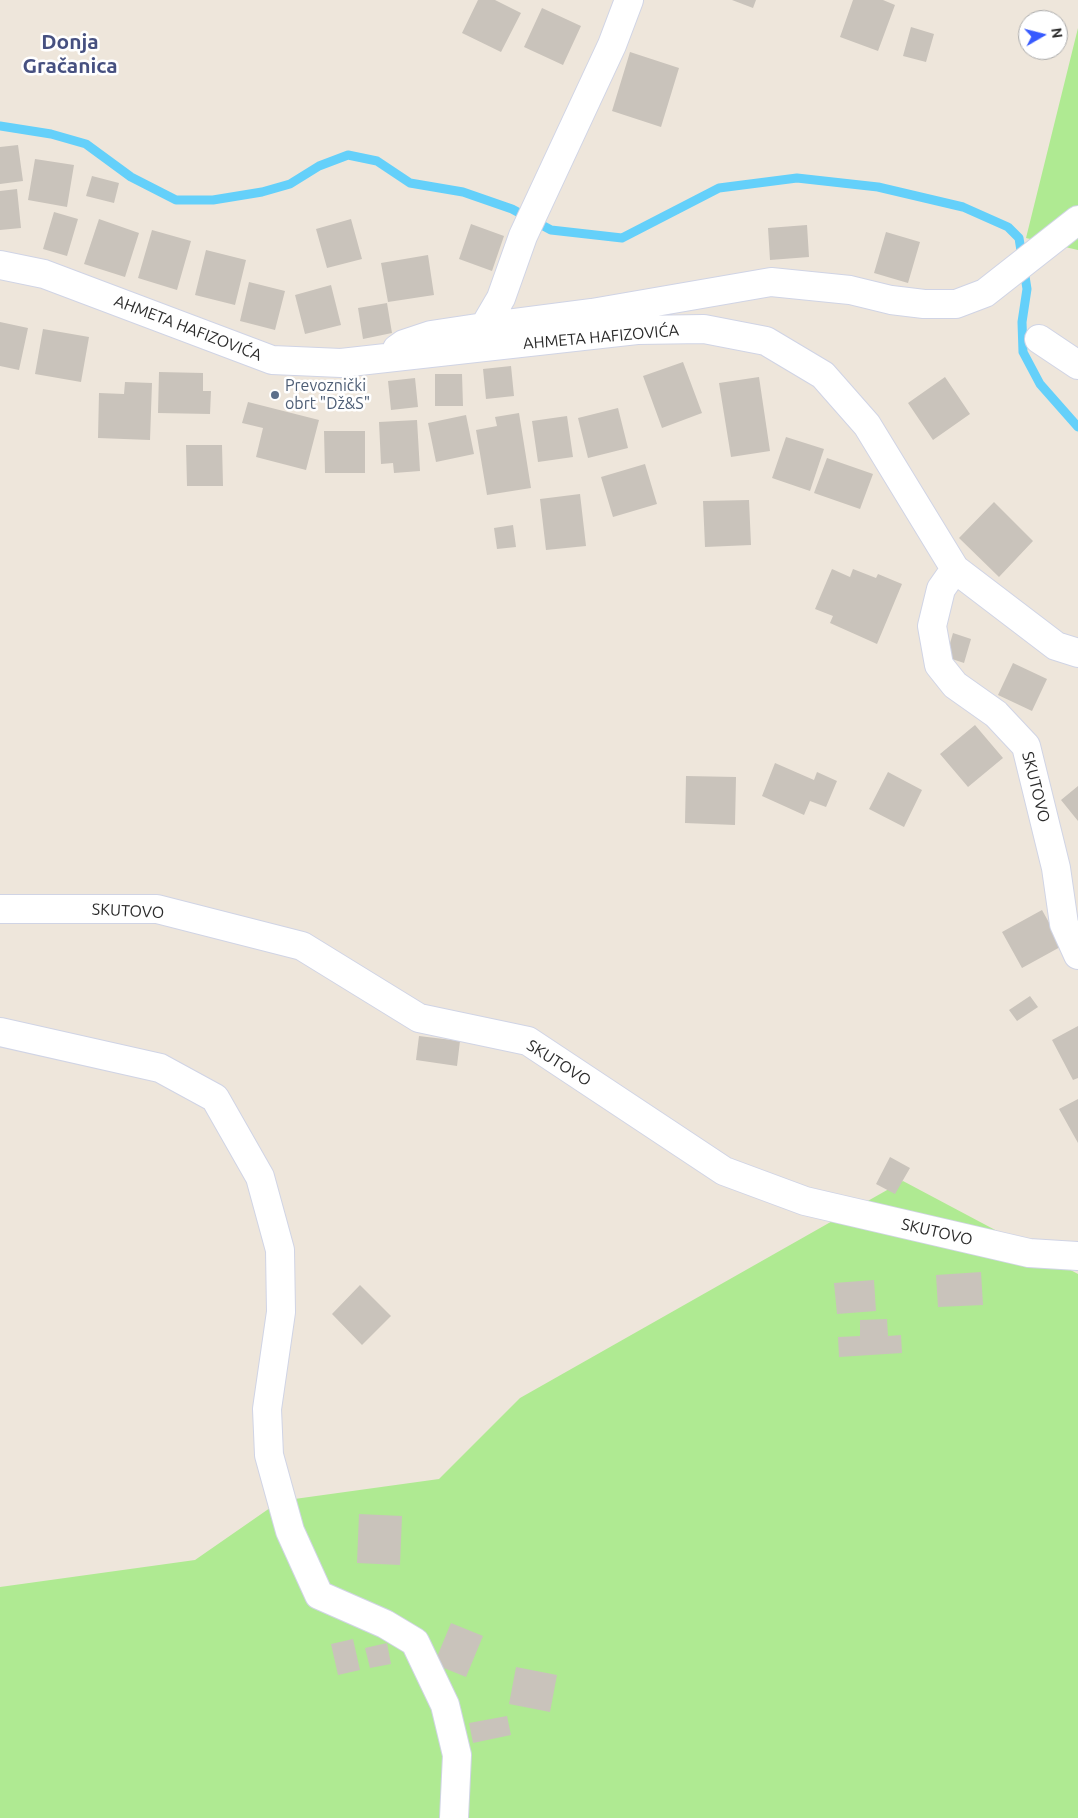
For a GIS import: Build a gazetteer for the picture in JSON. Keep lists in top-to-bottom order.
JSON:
{
  "streets": {
    "street": ["AHMETA HAFIZOVIĆA", "SKUTOVO"]
  },
  "crossings": [
    ["AHMETA HAFIZOVIĆA", "SKUTOVO"]
  ],
  "districts": ["Donja Gračanica"],
  "places": ["Prevoznički obrt \"Dž&S\""],
  "north": "right"
}
